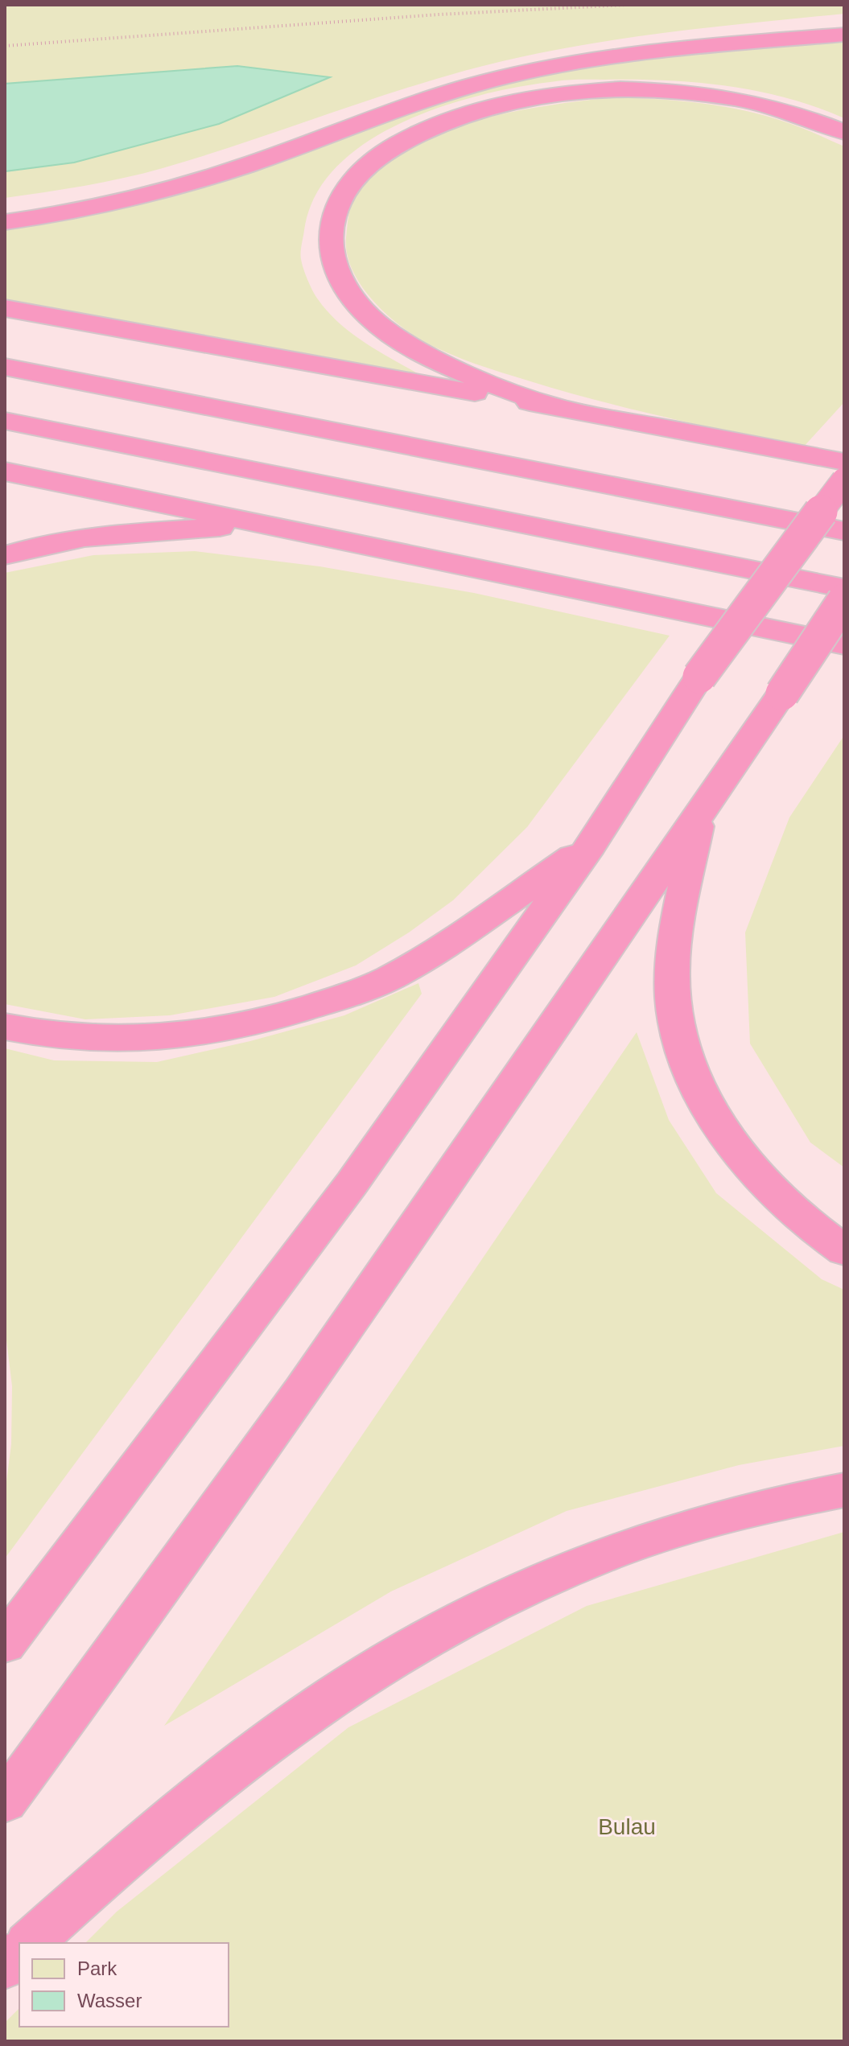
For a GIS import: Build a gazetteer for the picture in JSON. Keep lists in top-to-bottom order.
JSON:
{
  "parks": ["Bulau"],
  "legend": ["Park", "Wasser"]
}
